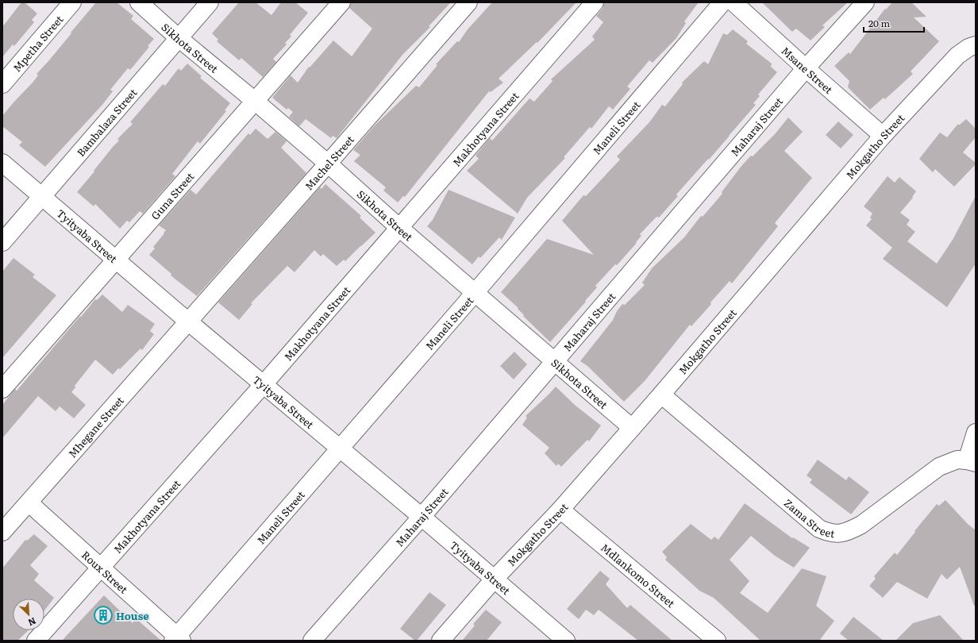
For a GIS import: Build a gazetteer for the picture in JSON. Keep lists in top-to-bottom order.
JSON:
{
  "streets": {
    "street": [
      "Mpetha Street",
      "Sikhota Street",
      "Msane Street",
      "Bambalaza Street",
      "Maharaj Street",
      "Maneli Street",
      "Makhotyana Street",
      "Mokgatho Street",
      "Machel Street",
      "Guna Street",
      "Tyityaba Street",
      "Mhegane Street",
      "Zama Street",
      "Roux Street",
      "Mdlankomo Street"
    ]
  },
  "crossings": [
    ["Sikhota Street", "Bambalaza Street"],
    ["Sikhota Street", "Maharaj Street"],
    ["Sikhota Street", "Maneli Street"],
    ["Sikhota Street", "Makhotyana Street"],
    ["Sikhota Street", "Mokgatho Street"],
    ["Sikhota Street", "Machel Street"],
    ["Sikhota Street", "Guna Street"],
    ["Msane Street", "Maharaj Street"],
    ["Msane Street", "Mokgatho Street"],
    ["Bambalaza Street", "Tyityaba Street"],
    ["Maharaj Street", "Tyityaba Street"],
    ["Maneli Street", "Tyityaba Street"],
    ["Maneli Street", "Roux Street"],
    ["Makhotyana Street", "Tyityaba Street"],
    ["Makhotyana Street", "Roux Street"],
    ["Mokgatho Street", "Tyityaba Street"],
    ["Mokgatho Street", "Zama Street"],
    ["Mokgatho Street", "Mdlankomo Street"],
    ["Machel Street", "Tyityaba Street"],
    ["Machel Street", "Mhegane Street"],
    ["Guna Street", "Tyityaba Street"],
    ["Tyityaba Street", "Mhegane Street"],
    ["Mhegane Street", "Roux Street"]
  ],
  "places": {
    "building": ["House"]
  },
  "scale_bar": "20 m",
  "north": "bottom right"
}
